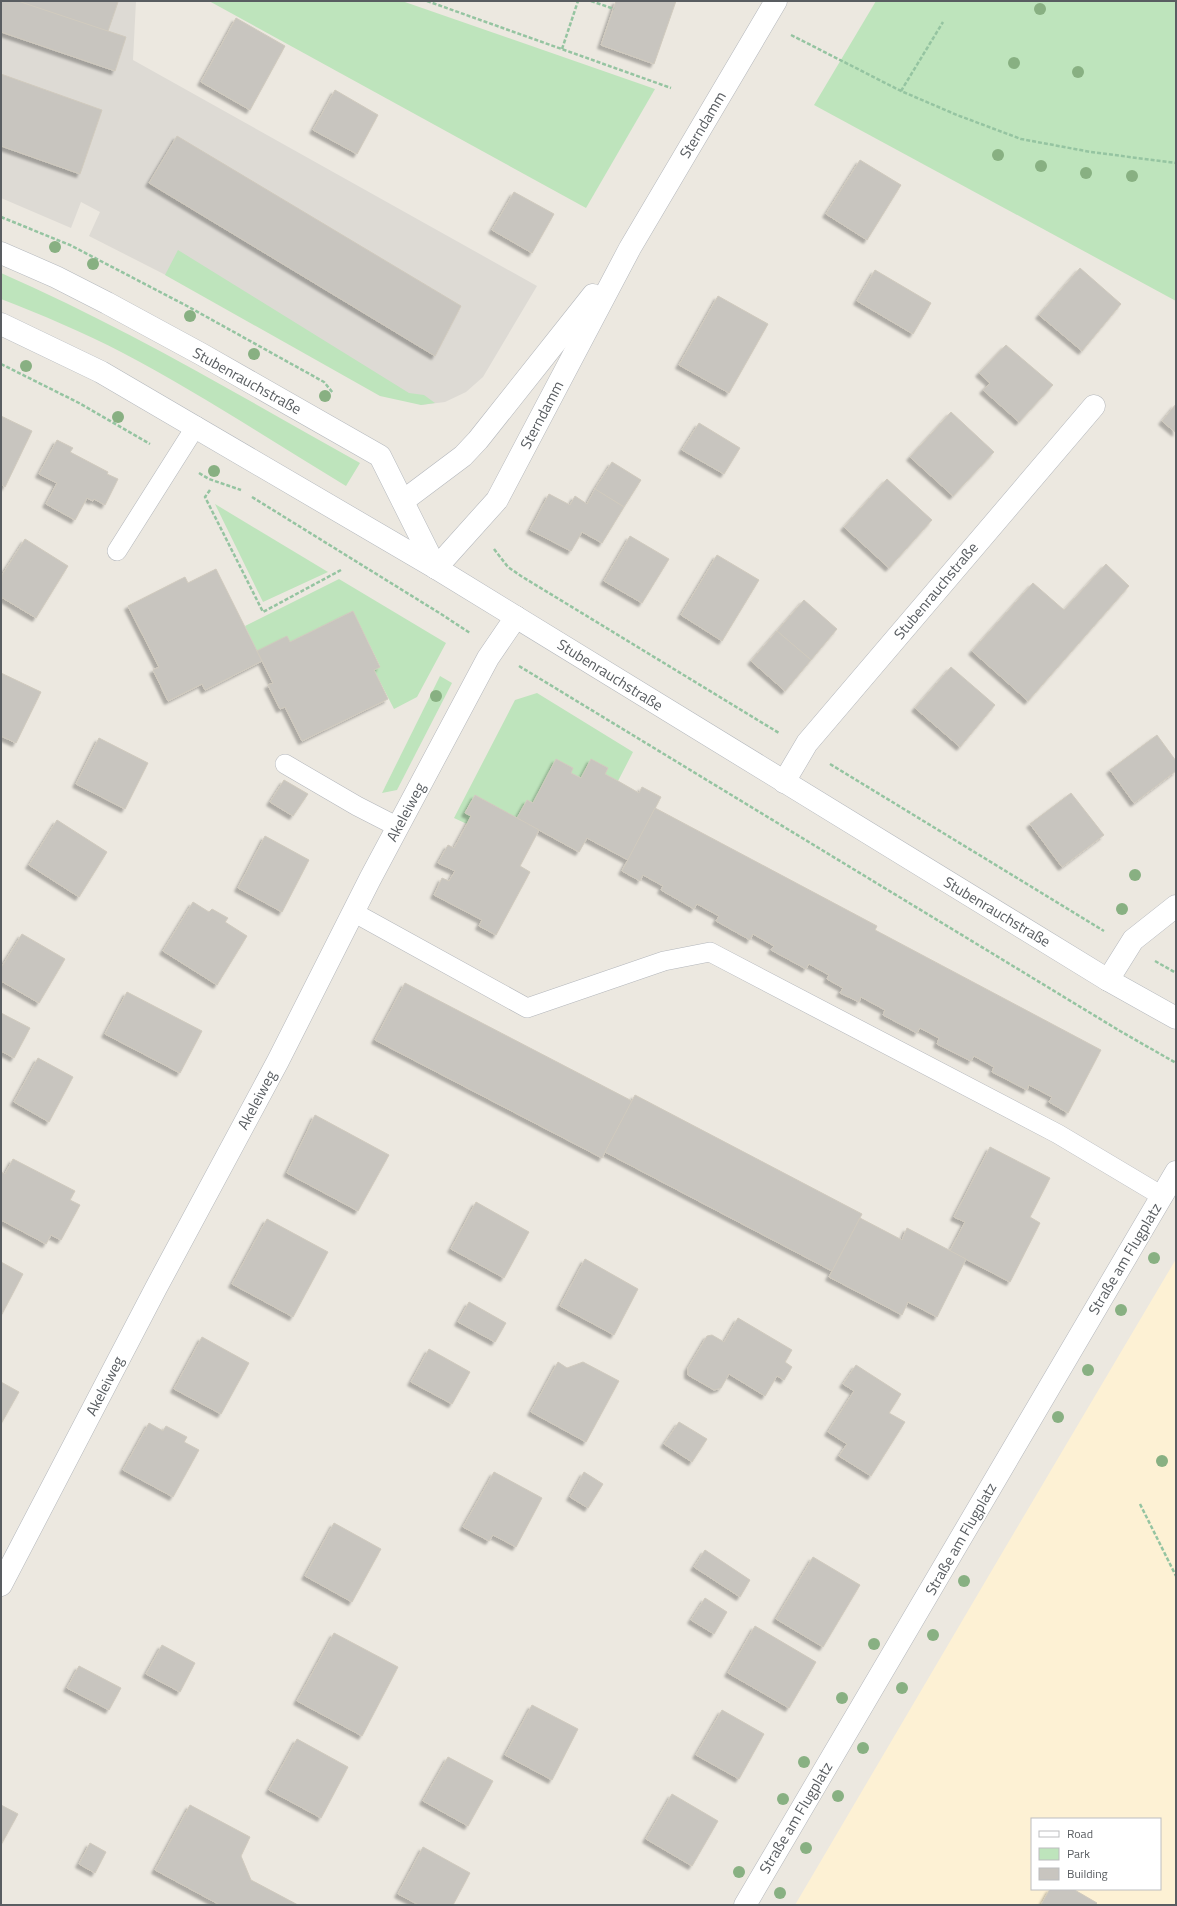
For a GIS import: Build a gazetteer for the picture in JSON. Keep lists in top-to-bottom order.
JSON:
{
  "streets": {
    "street": [
      "Sterndamm",
      "Stubenrauchstraße",
      "Akeleiweg",
      "Straße am Flugplatz"
    ]
  },
  "crossings": [
    ["Sterndamm", "Stubenrauchstraße"],
    ["Stubenrauchstraße", "Akeleiweg"]
  ],
  "legend": ["Road", "Park", "Building"]
}
